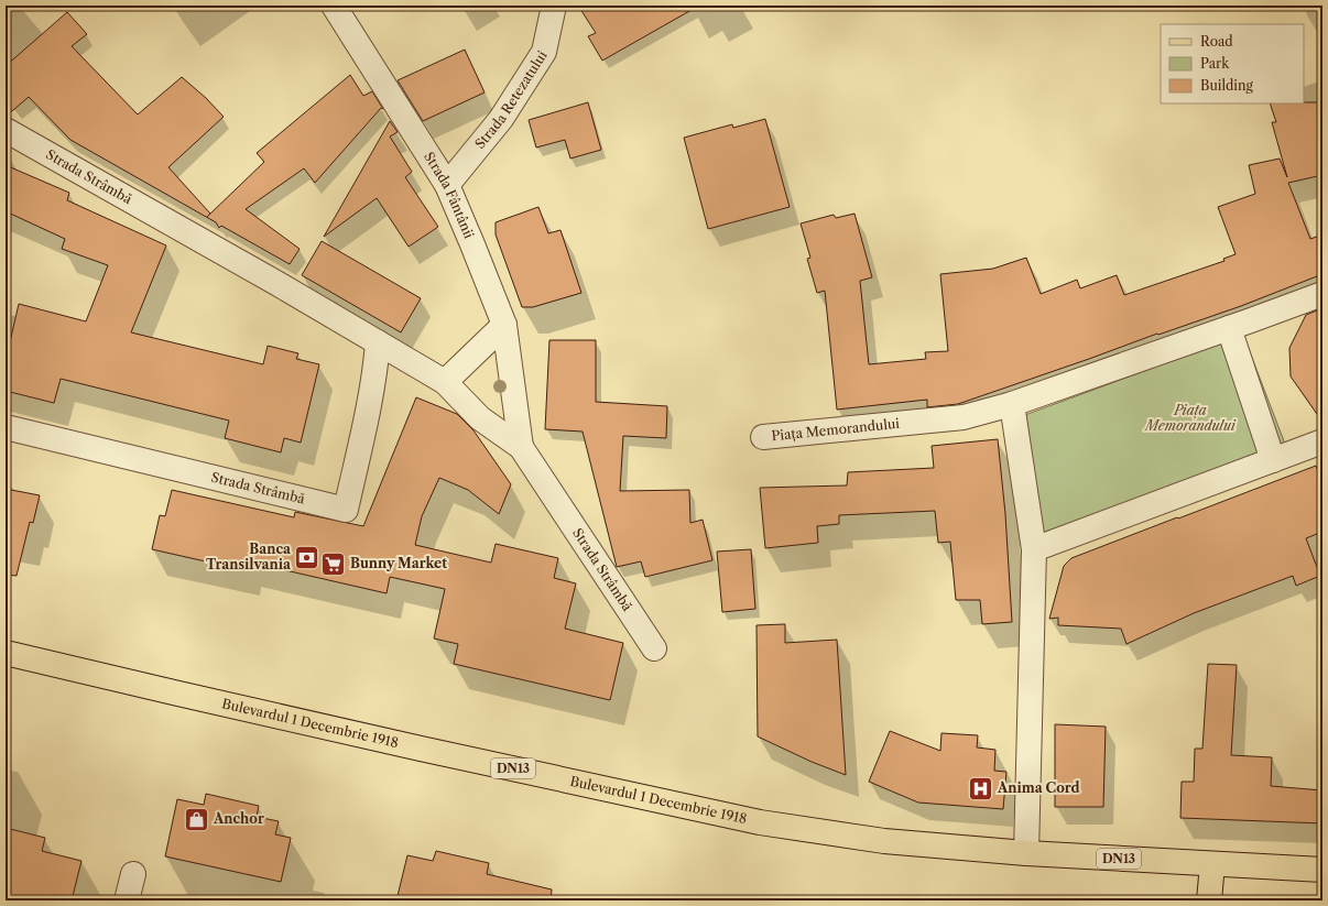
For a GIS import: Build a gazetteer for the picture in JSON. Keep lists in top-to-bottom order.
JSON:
{
  "streets": {
    "main road": ["Bulevardul 1 Decembrie 1918", "DN13"],
    "street": [
      "Strada Retezatului",
      "Strada Strâmbă",
      "Strada Fântânii",
      "Piața Memorandului"
    ]
  },
  "crossings": [
    ["Strada Retezatului", "Strada Fântânii"],
    ["Strada Strâmbă", "Strada Fântânii"]
  ],
  "parks": ["Piața Memorandului"],
  "places": {
    "bank": ["Banca Transilvania"],
    "supermarket": ["Bunny Market"],
    "hospital": ["Anima Cord"],
    "shop": ["Anchor"]
  },
  "legend": ["Road", "Park", "Building"]
}
